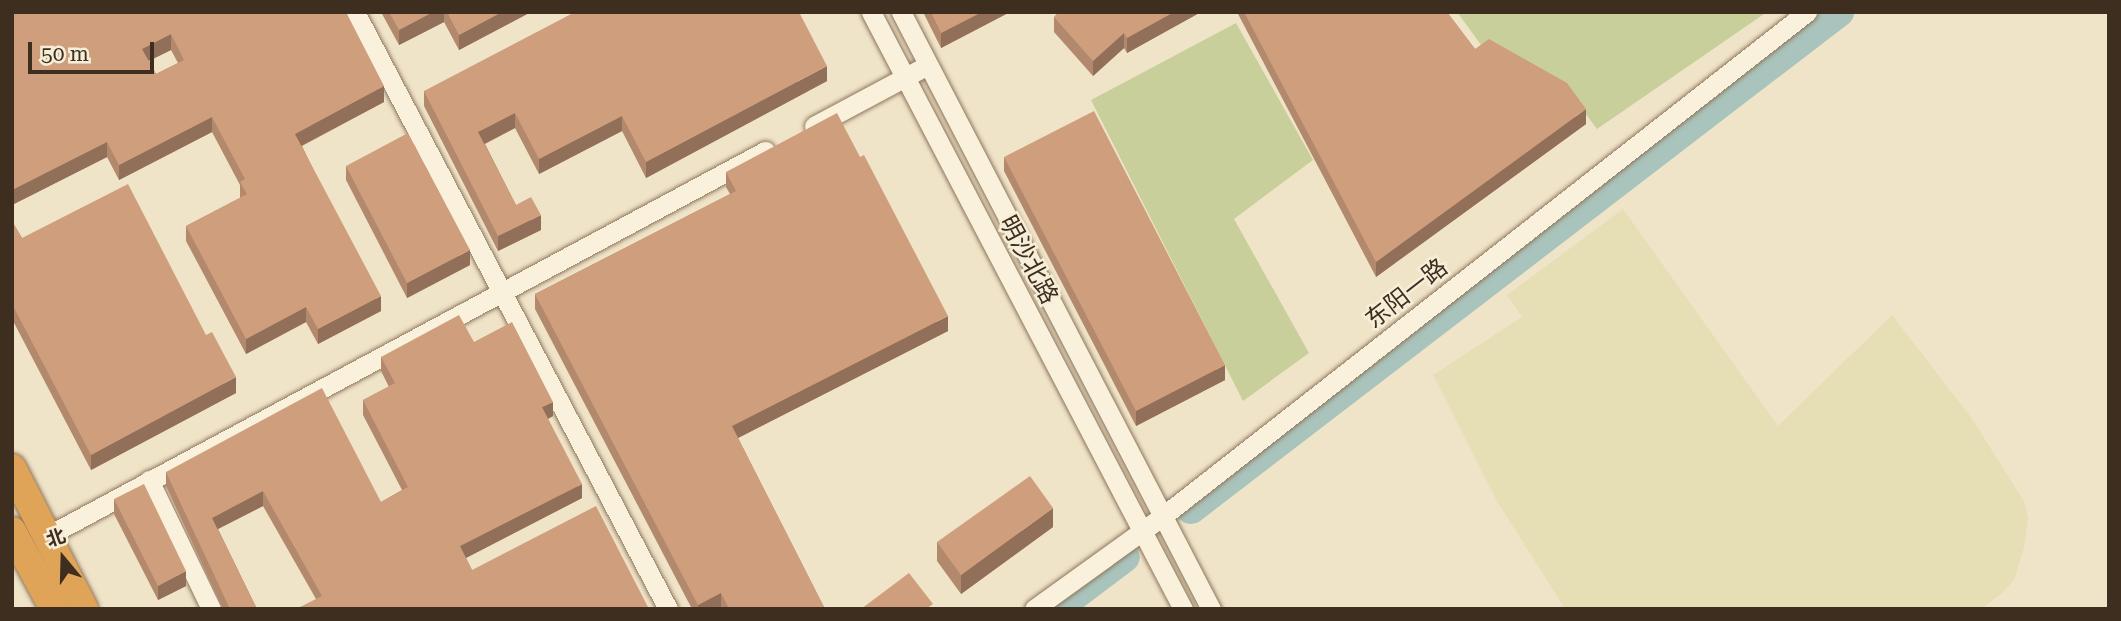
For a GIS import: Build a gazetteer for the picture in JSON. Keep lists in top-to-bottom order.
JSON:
{
  "streets": {
    "street": ["明沙北路", "东阳一路"]
  },
  "crossings": [
    ["明沙北路", "东阳一路"]
  ],
  "scale_bar": "50 m",
  "north": "top"
}
